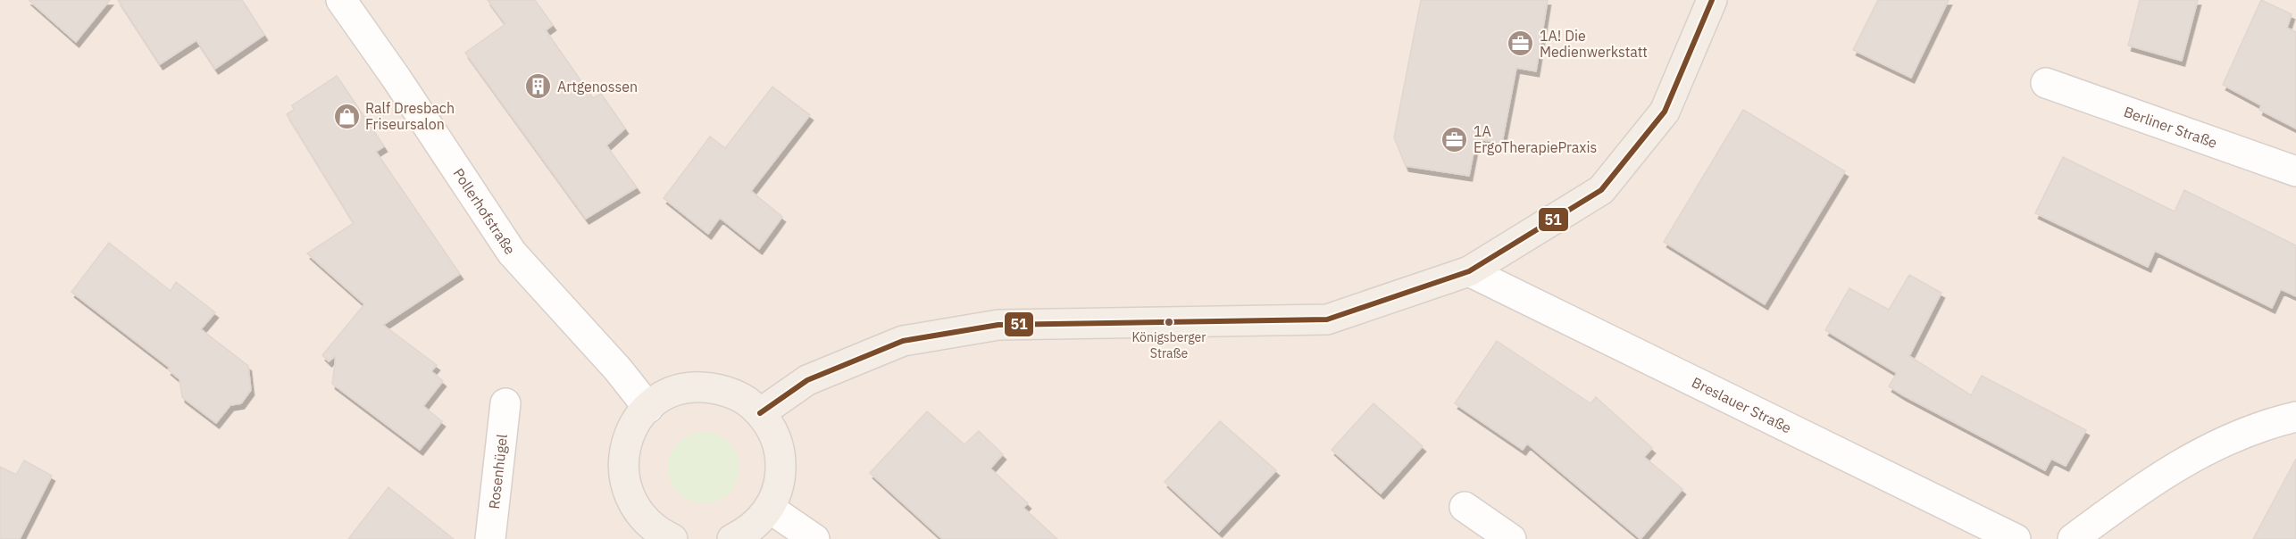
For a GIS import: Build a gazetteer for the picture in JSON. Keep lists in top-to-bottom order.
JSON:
{
  "streets": {
    "street": [
      "Berliner Straße",
      "Pollerhofstraße",
      "Breslauer Straße",
      "Rosenhügel"
    ]
  },
  "places": {
    "office": ["1A! Die Medienwerkstatt", "1A ErgoTherapiePraxis"],
    "building": ["Artgenossen"],
    "shop": ["Ralf Dresbach Friseursalon"],
    "other": ["Königsberger Straße"]
  },
  "lines": ["transit line 51"]
}
